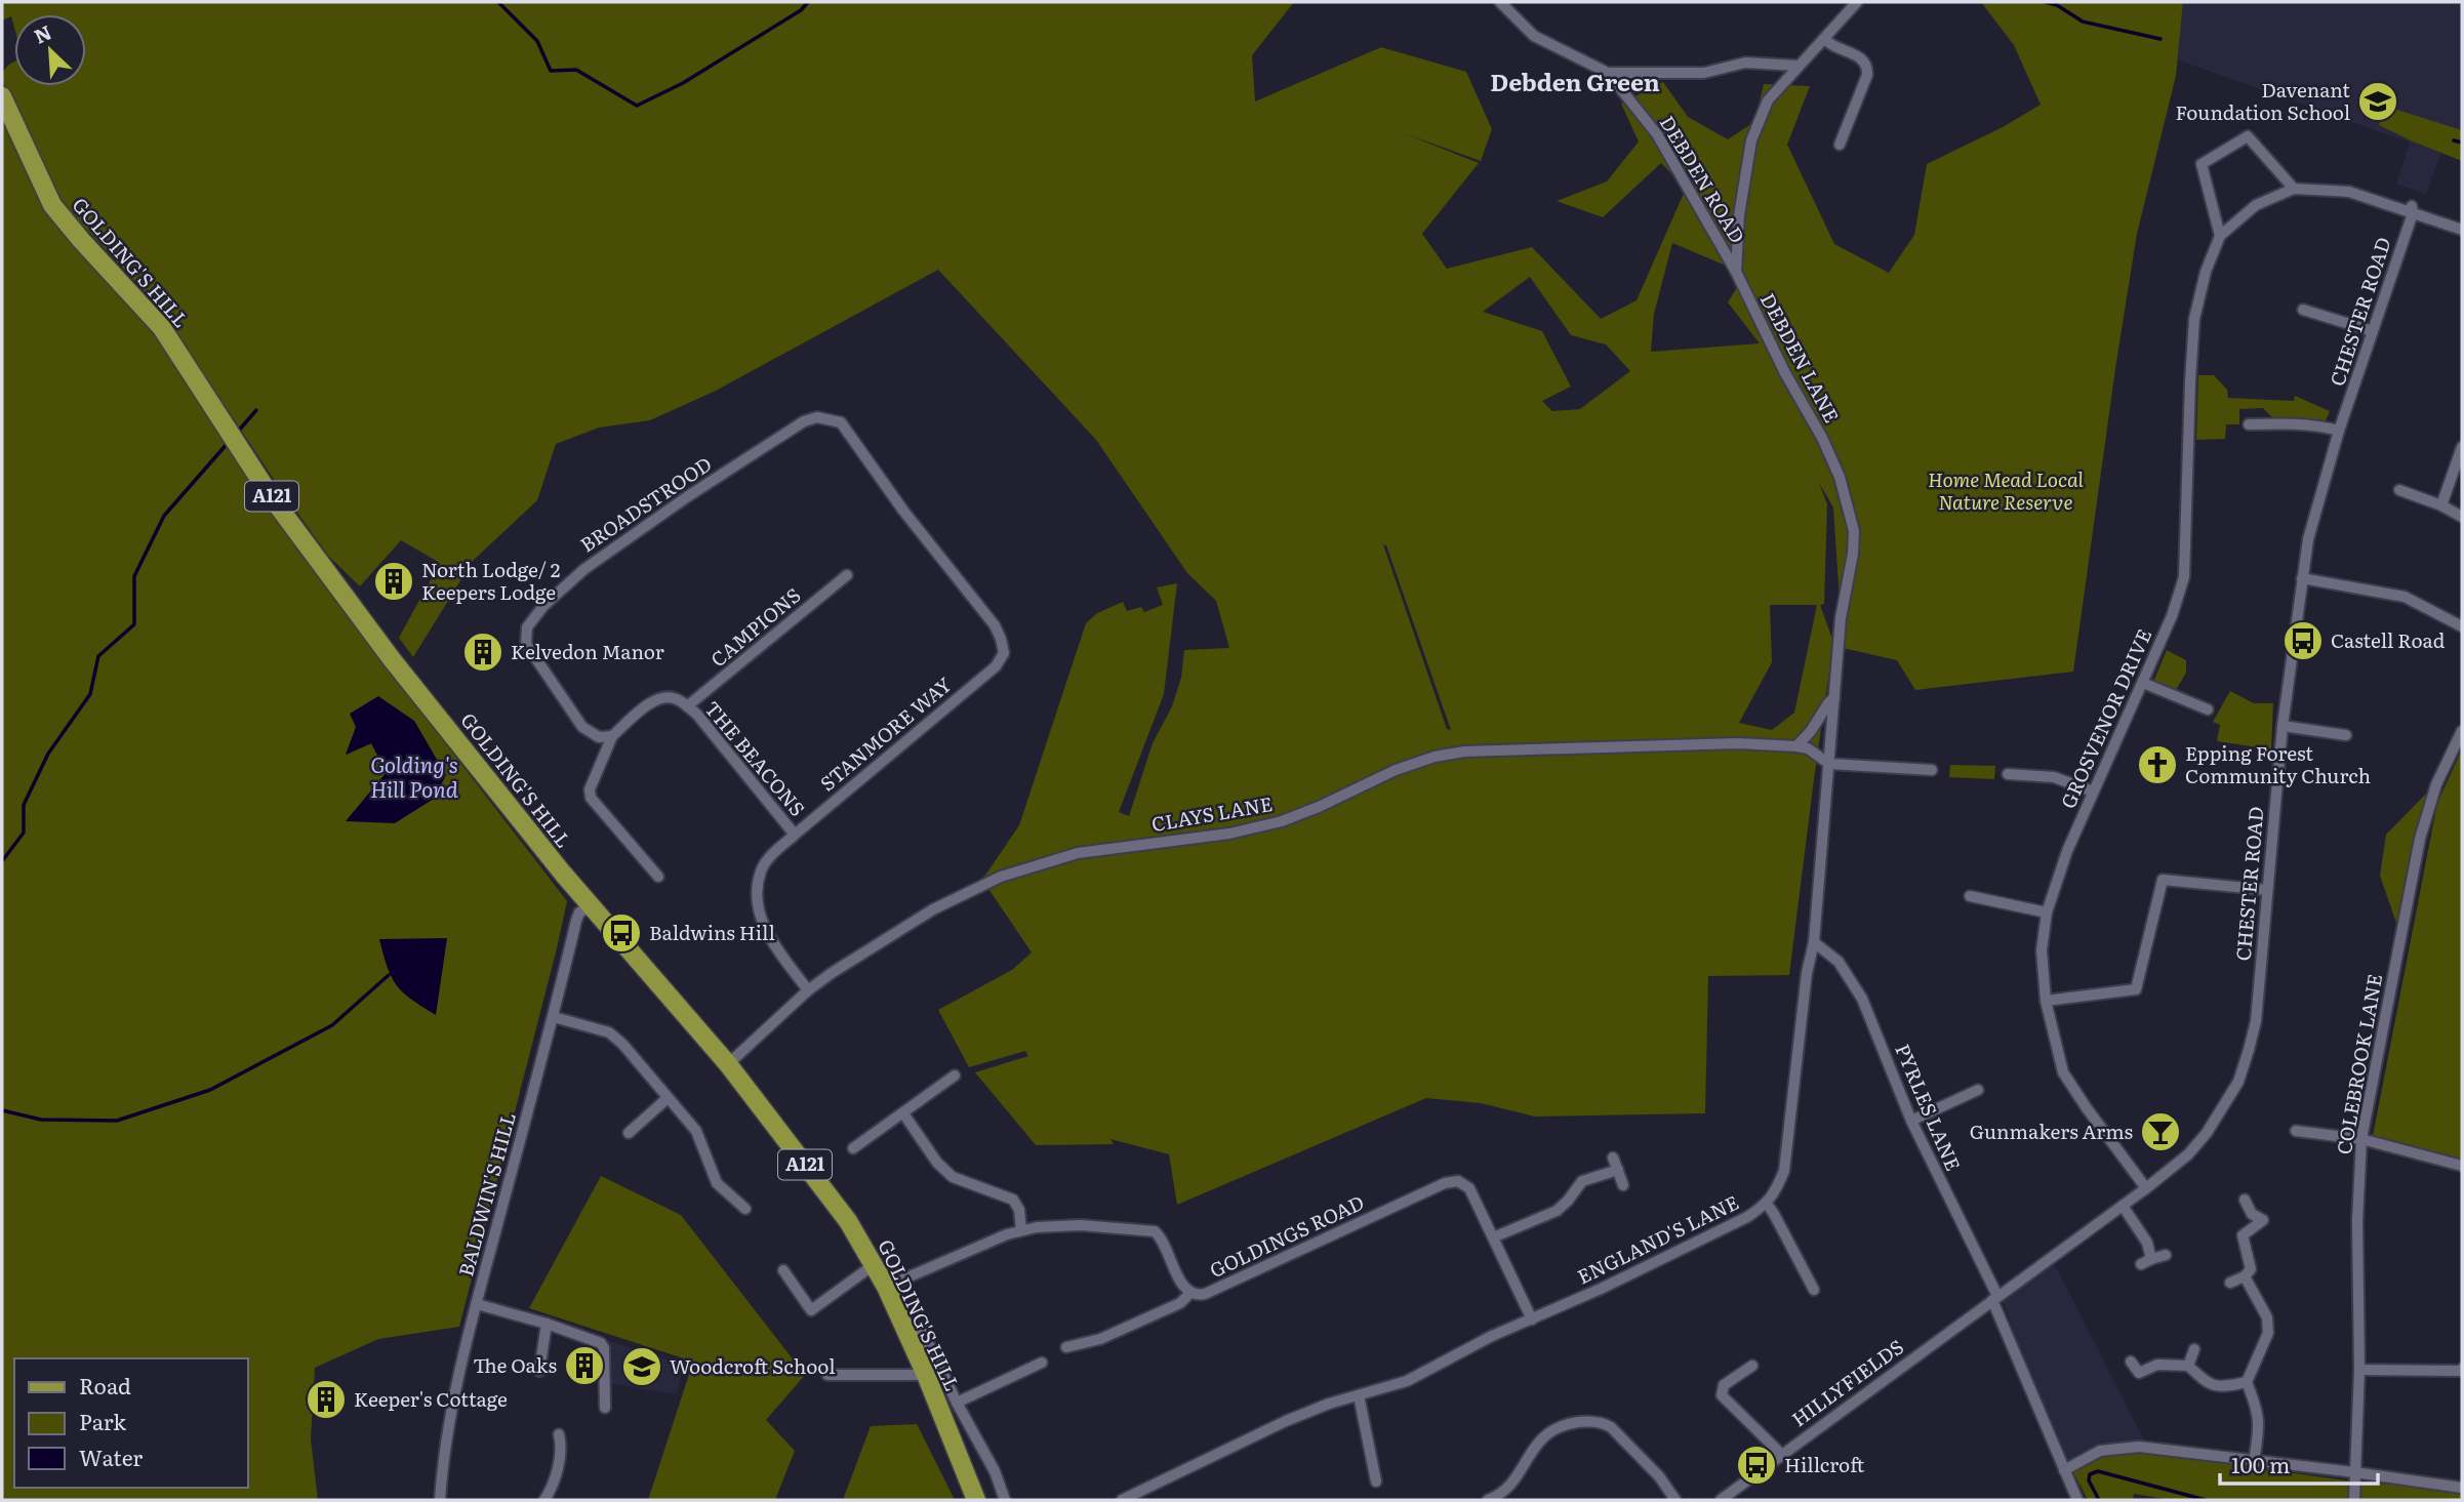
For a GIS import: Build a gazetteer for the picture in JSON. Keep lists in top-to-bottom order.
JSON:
{
  "streets": {
    "main road": ["GOLDING'S HILL", "A121"],
    "street": [
      "DEBDEN ROAD",
      "CHESTER ROAD",
      "DEBDEN LANE",
      "BROADSTROOD",
      "CAMPIONS",
      "GROSVENOR DRIVE",
      "STANMORE WAY",
      "THE BEACONS",
      "CLAYS LANE",
      "COLEBROOK LANE",
      "PYRLES LANE",
      "BALDWIN'S HILL",
      "GOLDINGS ROAD",
      "ENGLAND'S LANE",
      "HILLYFIELDS"
    ]
  },
  "crossings": [
    ["DEBDEN ROAD", "DEBDEN LANE"],
    ["GOLDING'S HILL", "CLAYS LANE"],
    ["GOLDING'S HILL", "BALDWIN'S HILL"],
    ["GOLDING'S HILL", "GOLDINGS ROAD"],
    ["CHESTER ROAD", "GROSVENOR DRIVE"],
    ["CHESTER ROAD", "PYRLES LANE"],
    ["CHESTER ROAD", "HILLYFIELDS"],
    ["DEBDEN LANE", "CLAYS LANE"],
    ["DEBDEN LANE", "ENGLAND'S LANE"],
    ["BROADSTROOD", "STANMORE WAY"],
    ["CAMPIONS", "THE BEACONS"],
    ["STANMORE WAY", "THE BEACONS"],
    ["STANMORE WAY", "CLAYS LANE"],
    ["CLAYS LANE", "ENGLAND'S LANE"],
    ["PYRLES LANE", "ENGLAND'S LANE"],
    ["PYRLES LANE", "HILLYFIELDS"],
    ["GOLDINGS ROAD", "ENGLAND'S LANE"]
  ],
  "districts": ["Debden Green"],
  "water": ["Golding's Hill Pond"],
  "parks": ["Home Mead Local Nature Reserve"],
  "places": {
    "school or university": ["Davenant Foundation School", "Woodcroft School"],
    "building": [
      "North Lodge/ 2 Keepers Lodge",
      "Kelvedon Manor",
      "The Oaks",
      "Keeper's Cottage"
    ],
    "bus stop": ["Castell Road", "Baldwins Hill", "Hillcroft"],
    "church": ["Epping Forest Community Church"],
    "bar": ["Gunmakers Arms"]
  },
  "legend": ["Road", "Park", "Water"],
  "scale_bar": "100 m",
  "north": "top left"
}
